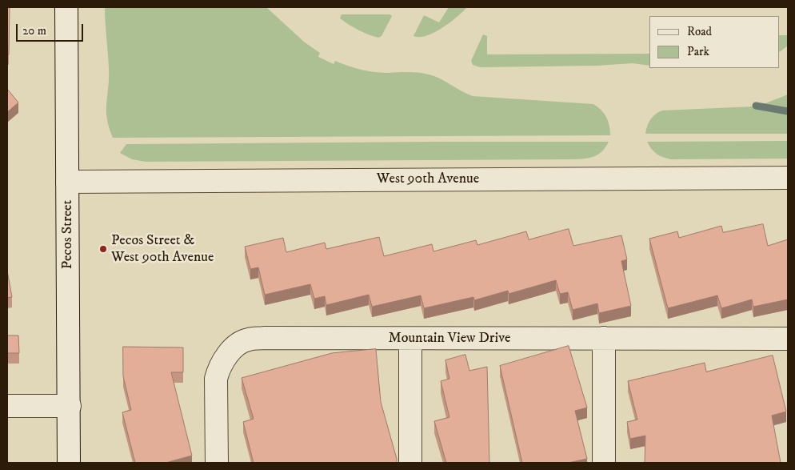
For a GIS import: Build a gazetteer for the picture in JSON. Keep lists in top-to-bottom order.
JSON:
{
  "streets": {
    "street": ["West 90th Avenue", "Pecos Street", "Mountain View Drive"]
  },
  "crossings": [
    ["West 90th Avenue", "Pecos Street"]
  ],
  "places": ["Pecos Street & West 90th Avenue"],
  "legend": ["Road", "Park"],
  "scale_bar": "20 m"
}
